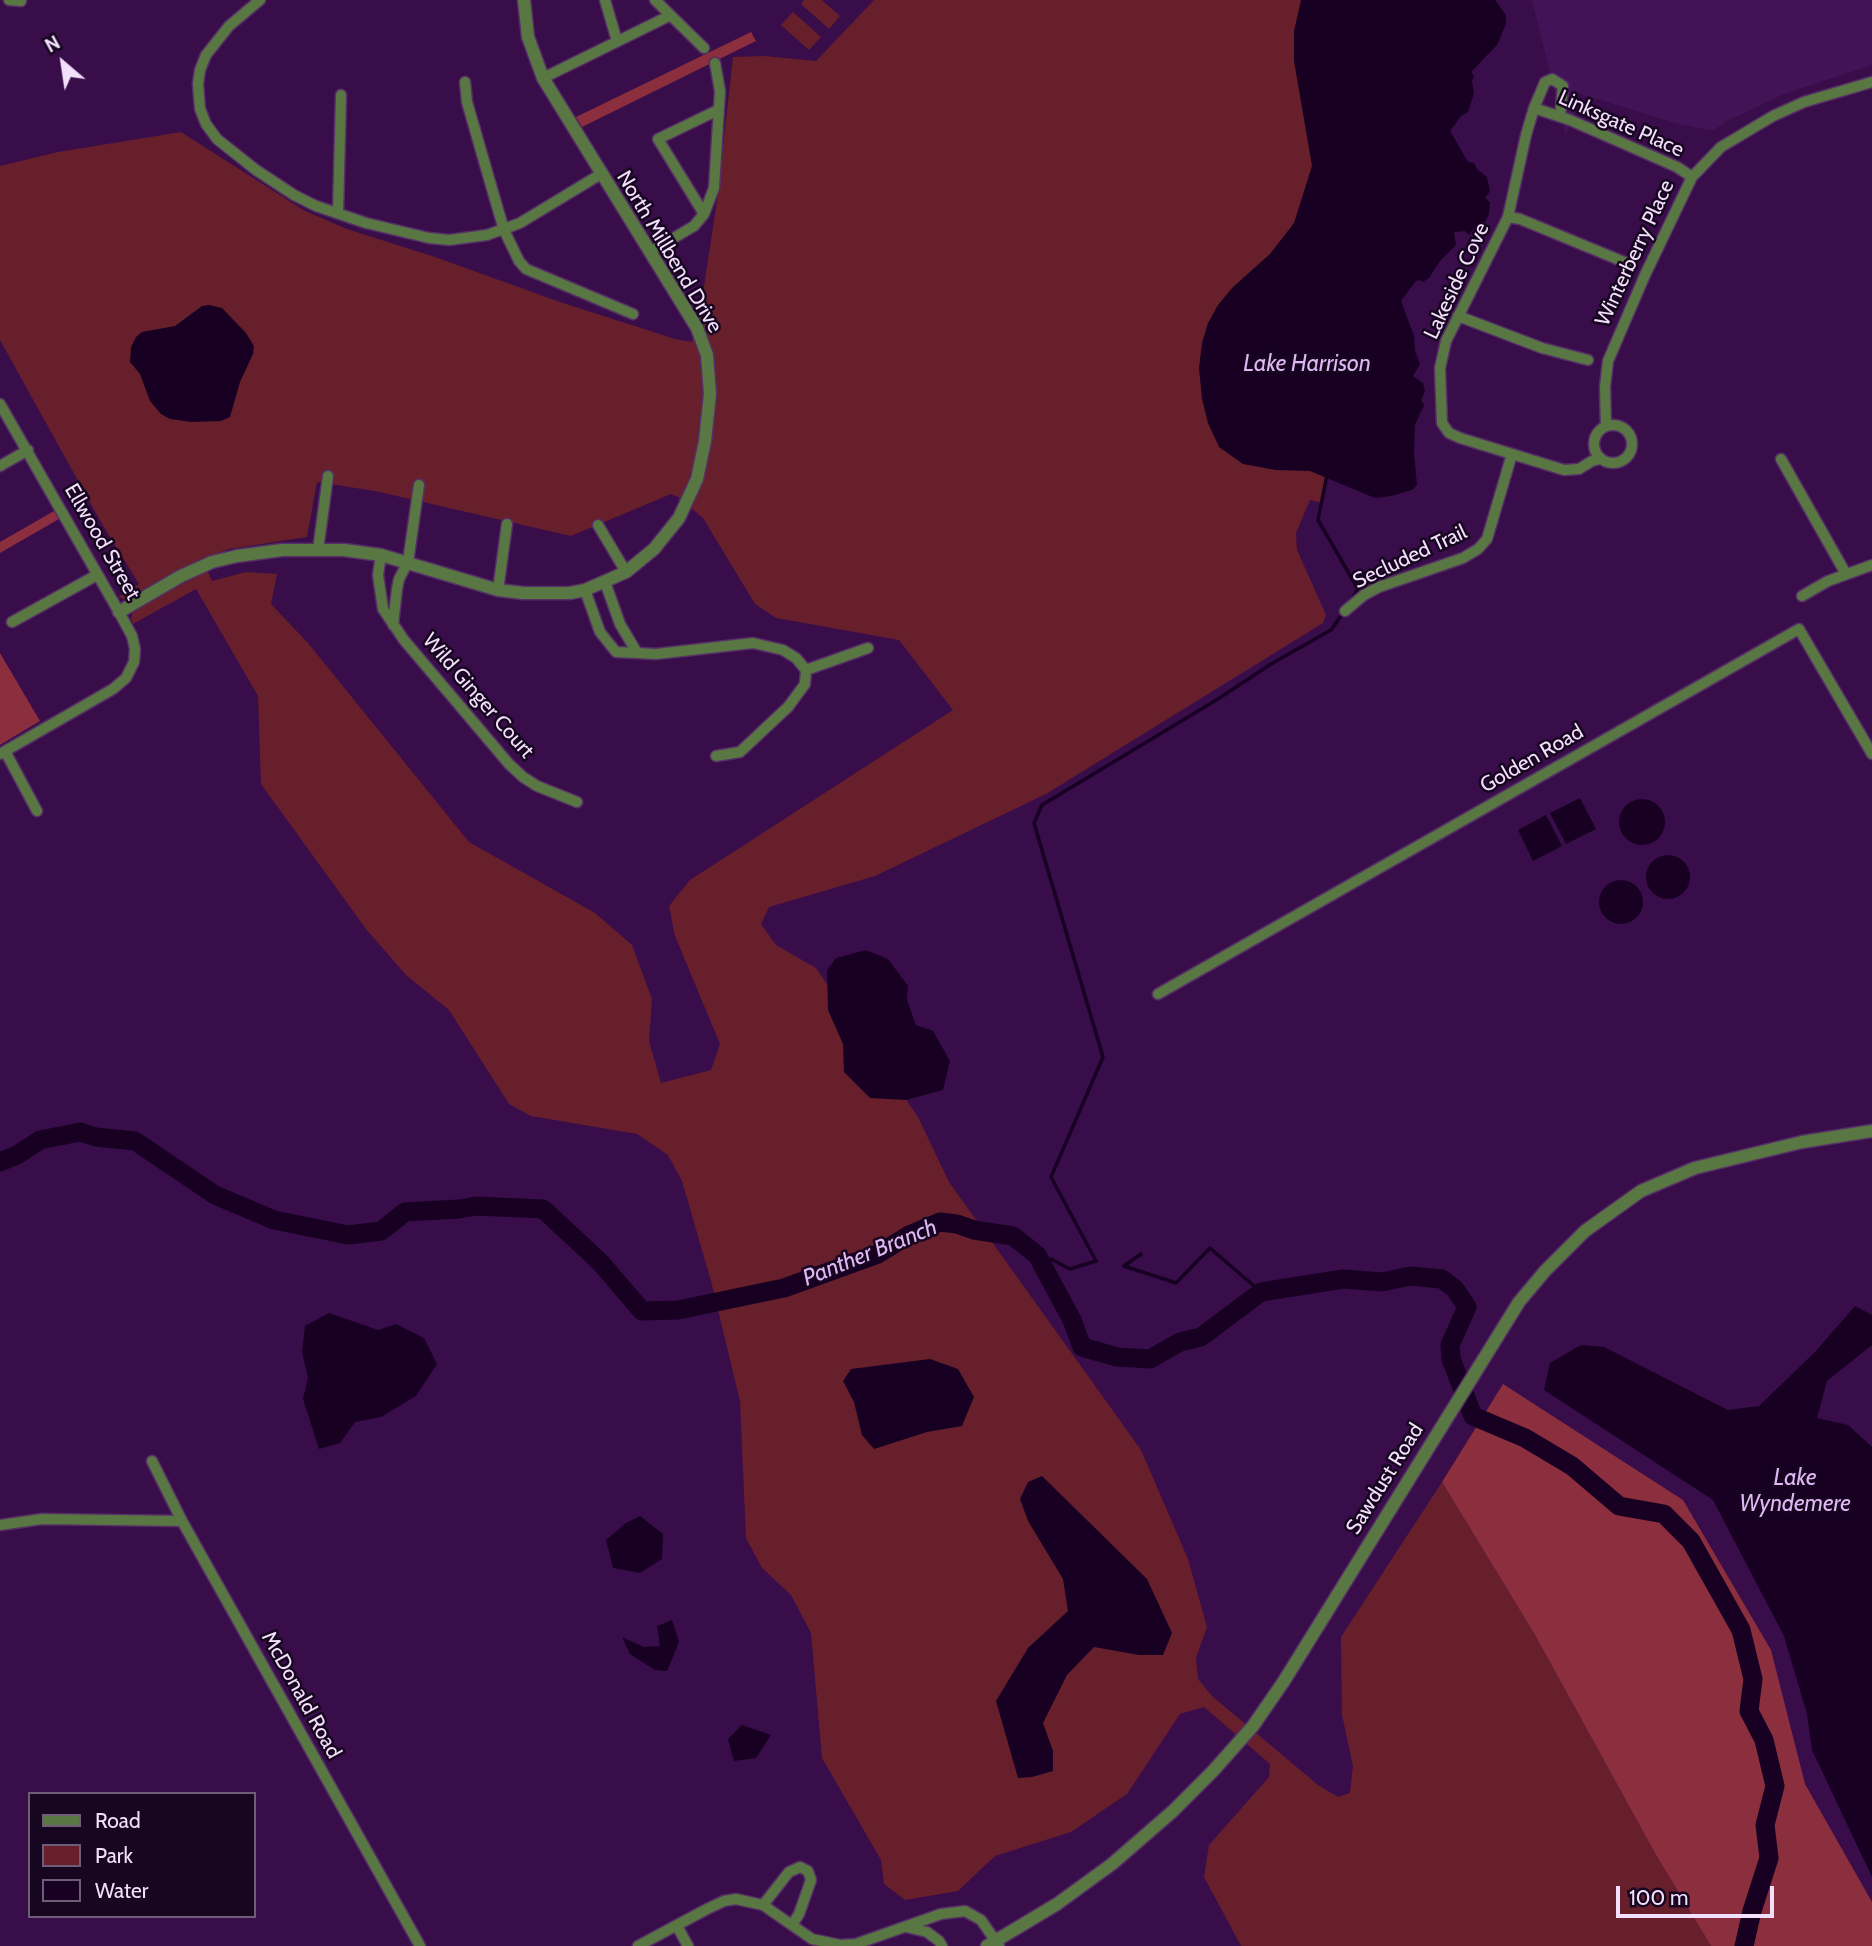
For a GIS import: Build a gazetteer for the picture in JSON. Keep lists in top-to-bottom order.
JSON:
{
  "streets": {
    "street": [
      "Linksgate Place",
      "North Millbend Drive",
      "Winterberry Place",
      "Lakeside Cove",
      "Ellwood Street",
      "Secluded Trail",
      "Wild Ginger Court",
      "Golden Road",
      "Sawdust Road",
      "McDonald Road"
    ]
  },
  "crossings": [
    ["Linksgate Place", "Winterberry Place"],
    ["Linksgate Place", "Lakeside Cove"],
    ["North Millbend Drive", "Ellwood Street"],
    ["North Millbend Drive", "Wild Ginger Court"],
    ["Winterberry Place", "Lakeside Cove"],
    ["Lakeside Cove", "Secluded Trail"]
  ],
  "water": ["Lake Harrison", "Panther Branch", "Lake Wyndemere"],
  "legend": ["Road", "Park", "Water"],
  "scale_bar": "100 m",
  "north": "top left"
}
